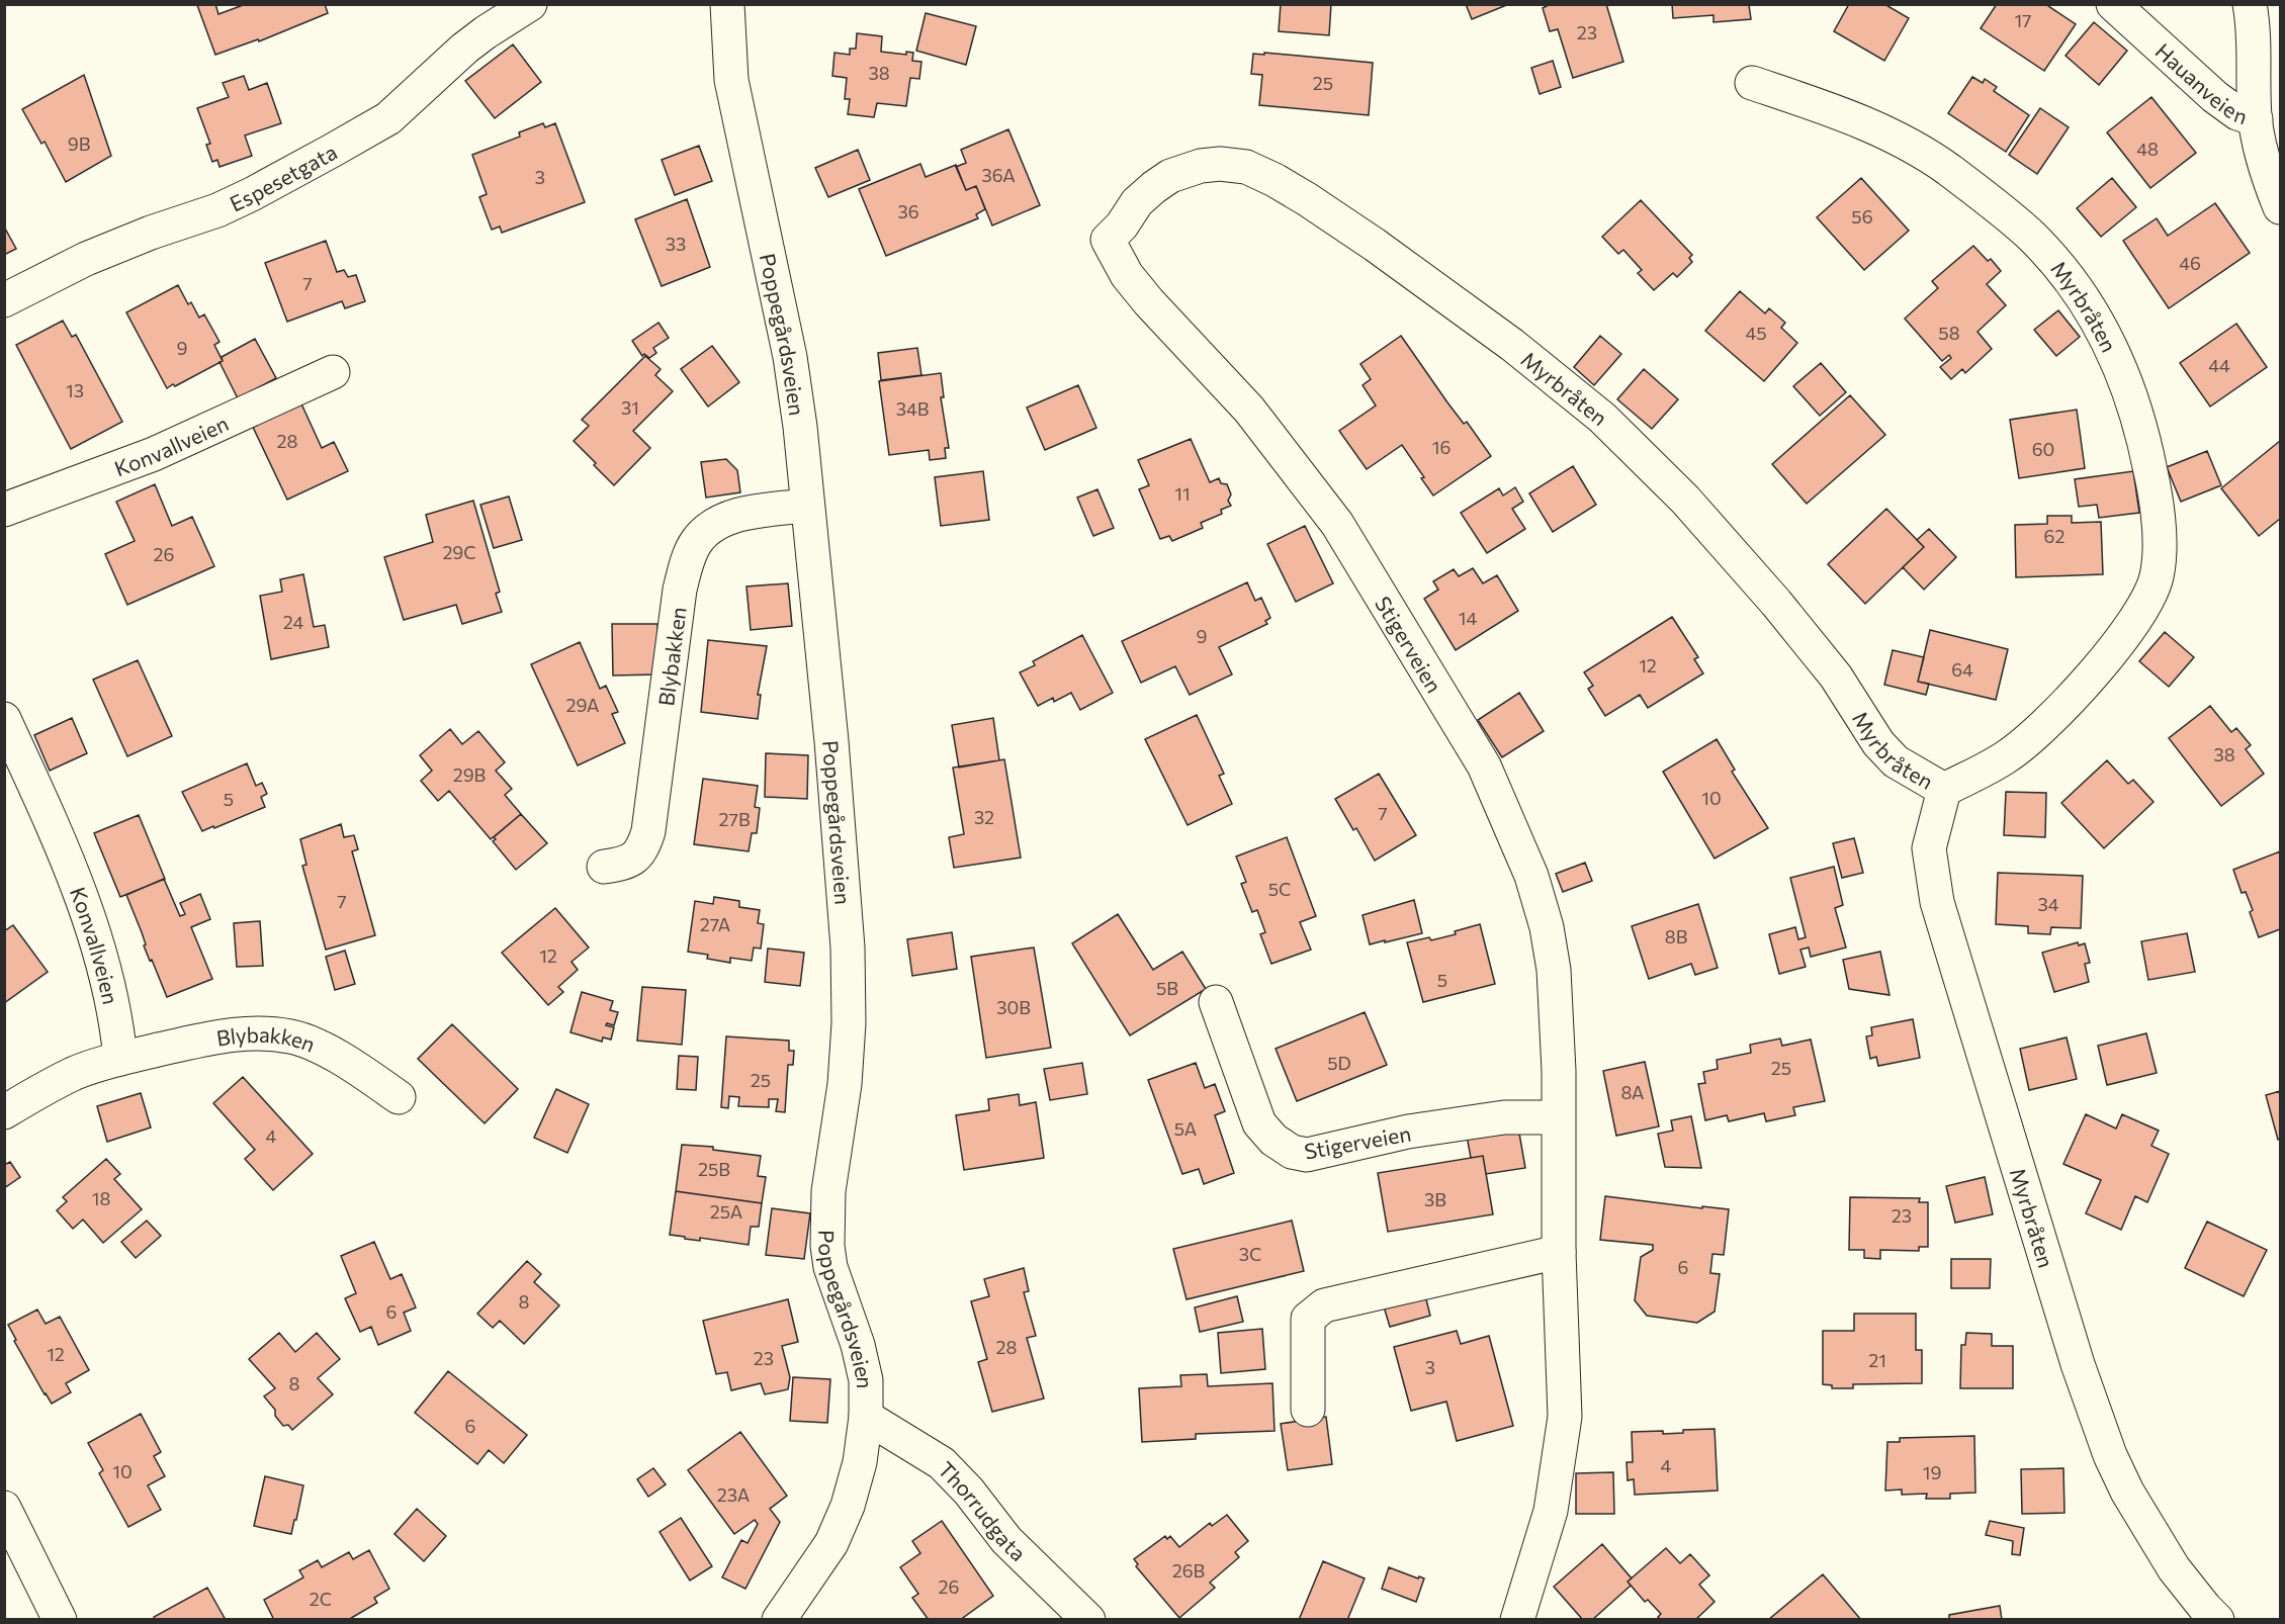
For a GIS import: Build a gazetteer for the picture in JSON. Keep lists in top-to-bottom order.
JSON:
{
  "streets": {
    "street": [
      "Hauanveien",
      "Espesetgata",
      "Myrbråten",
      "Poppegårdsveien",
      "Konvallveien",
      "Stigerveien",
      "Blybakken",
      "Thorrudgata"
    ]
  },
  "crossings": [
    ["Myrbråten", "Stigerveien"],
    ["Poppegårdsveien", "Blybakken"],
    ["Poppegårdsveien", "Thorrudgata"],
    ["Konvallveien", "Blybakken"]
  ],
  "house_numbers": [
    "17",
    "23",
    "38",
    "25",
    "9B",
    "48",
    "36A",
    "3",
    "36",
    "56",
    "33",
    "46",
    "7",
    "45",
    "58",
    "9",
    "44",
    "13",
    "31",
    "34B",
    "28",
    "16",
    "60",
    "11",
    "62",
    "29C",
    "26",
    "14",
    "24",
    "9",
    "12",
    "64",
    "29A",
    "38",
    "29B",
    "10",
    "5",
    "7",
    "32",
    "27B",
    "5C",
    "7",
    "34",
    "27A",
    "8B",
    "12",
    "5",
    "5B",
    "30B",
    "5D",
    "25",
    "25",
    "8A",
    "5A",
    "4",
    "25B",
    "18",
    "3B",
    "25A",
    "23",
    "3C",
    "6",
    "8",
    "6",
    "28",
    "12",
    "23",
    "21",
    "3",
    "8",
    "6",
    "4",
    "10",
    "19",
    "23A",
    "26B",
    "26",
    "2C"
  ]
}
